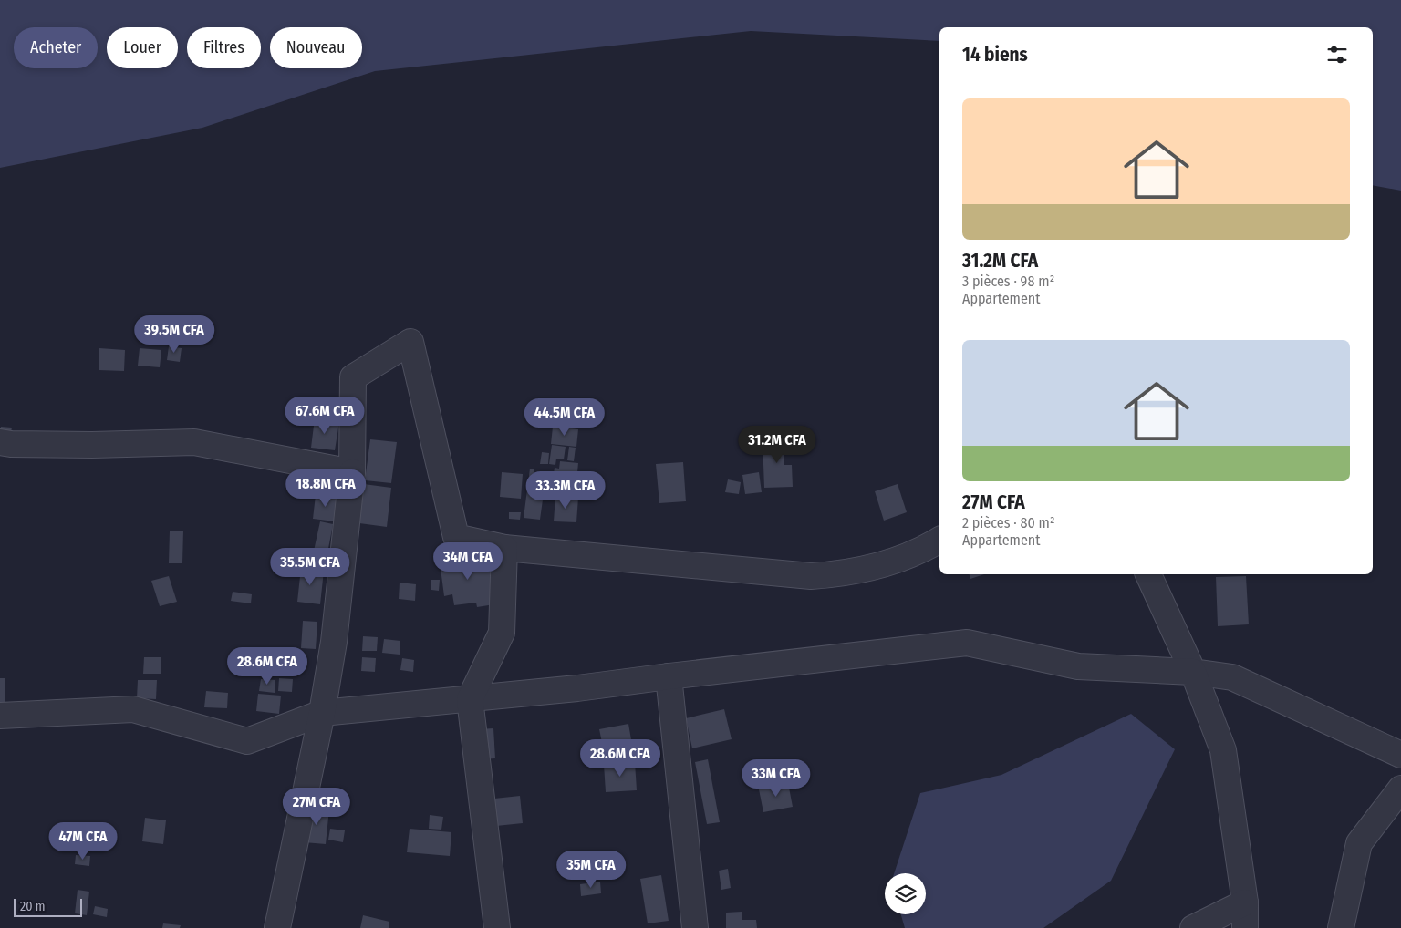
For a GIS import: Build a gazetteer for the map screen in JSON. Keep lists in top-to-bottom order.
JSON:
{
  "scale_bar": "20 m",
  "page": {
    "chip": [
      "Acheter",
      "Louer",
      "Filtres",
      "Nouveau"
    ],
    "heading": "14 biens",
    "list": [
      {
        "name": "31.2M CFA",
        "note": "3 pièces · 98 m² · Appartement"
      },
      {
        "name": "27M CFA",
        "note": "2 pièces · 80 m² · Appartement"
      }
    ],
    "price": [
      "39.5M CFA",
      "67.6M CFA",
      "44.5M CFA",
      "31.2M CFA",
      "18.8M CFA",
      "33.3M CFA",
      "34M CFA",
      "35.5M CFA",
      "28.6M CFA",
      "28.6M CFA",
      "33M CFA",
      "27M CFA",
      "47M CFA",
      "35M CFA"
    ],
    "scale": "20 m"
  }
}
